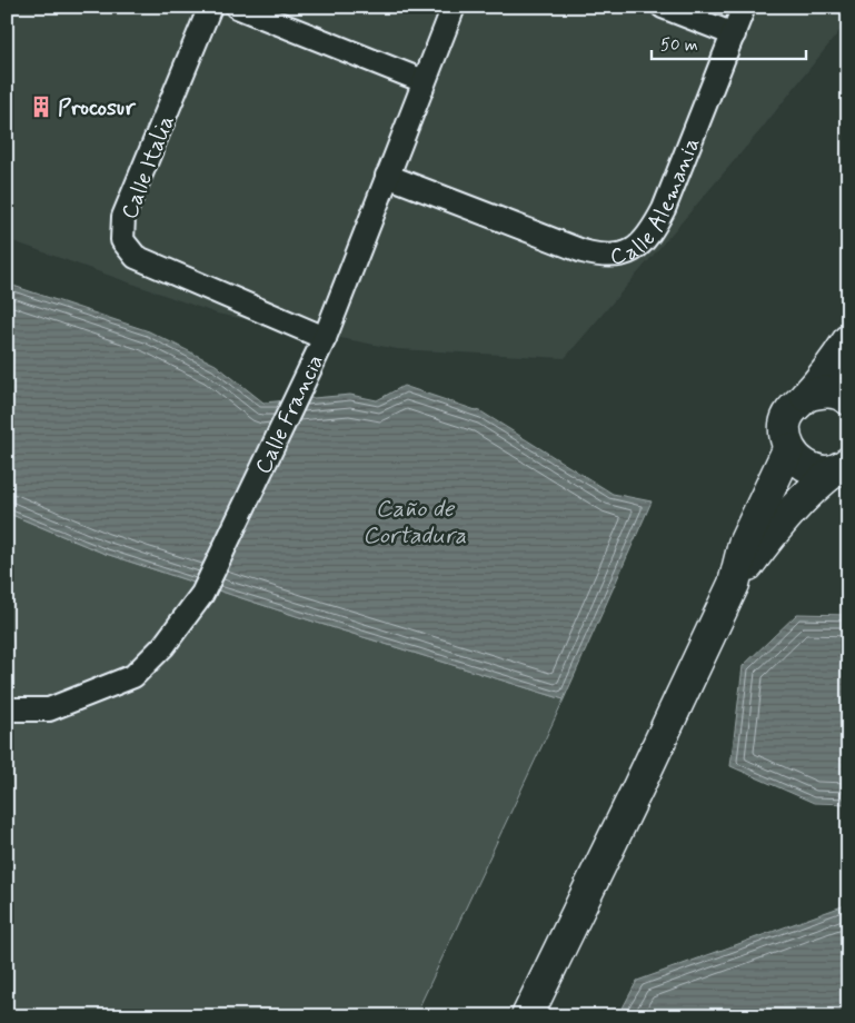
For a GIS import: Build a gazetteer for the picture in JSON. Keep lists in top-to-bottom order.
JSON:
{
  "streets": {
    "street": ["Calle Italia", "Calle Alemania", "Calle Francia"]
  },
  "crossings": [
    ["Calle Italia", "Calle Francia"],
    ["Calle Alemania", "Calle Francia"]
  ],
  "water": ["Caño de Cortadura"],
  "places": {
    "building": ["Procosur"]
  },
  "scale_bar": "50 m"
}
